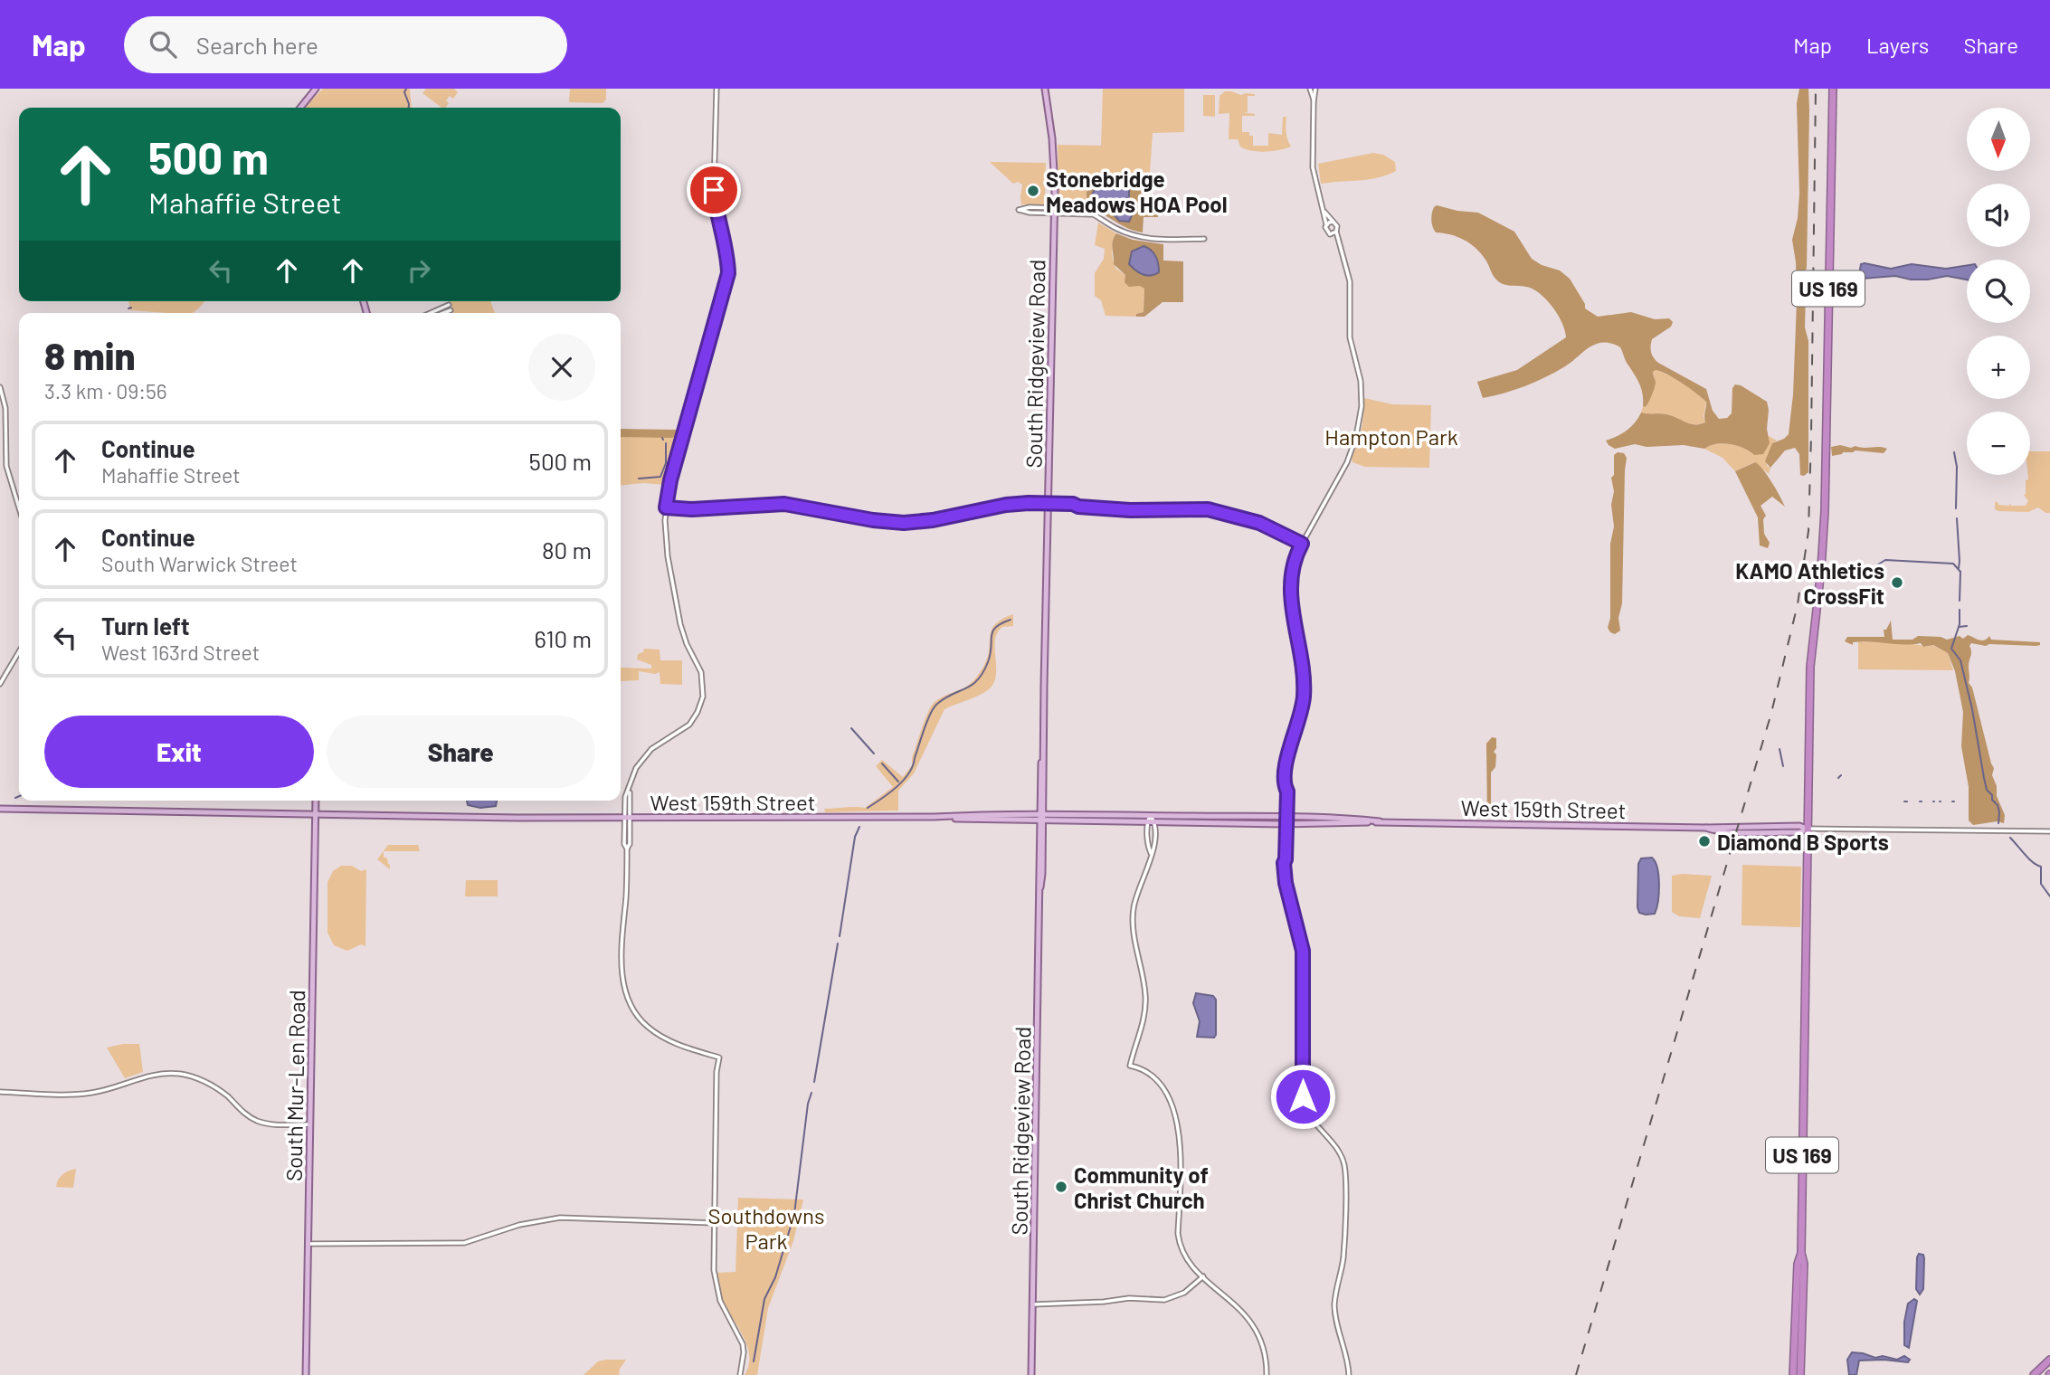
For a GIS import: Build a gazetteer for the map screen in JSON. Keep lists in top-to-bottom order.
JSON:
{
  "streets": {
    "highway": ["US 169"],
    "main road": ["South Ridgeview Road", "West 159th Street", "South Mur-Len Road"]
  },
  "crossings": [
    ["US 169", "West 159th Street"],
    ["South Ridgeview Road", "West 159th Street"],
    ["West 159th Street", "South Mur-Len Road"]
  ],
  "parks": ["Hampton Park", "Southdowns Park"],
  "places": [
    "Stonebridge Meadows HOA Pool",
    "KAMO Athletics CrossFit",
    "Diamond B Sports",
    "Community of Christ Church"
  ],
  "north": "bottom",
  "page": {
    "header": "Map",
    "search": "Search here",
    "nav": ["Map", "Layers", "Share"],
    "map_buttons": ["+", "−"],
    "turn": ["500 m", "Mahaffie Street"],
    "heading": ["8 min", "3.3 km · 09:56"],
    "list": [
      {
        "name": "Continue",
        "note": "Mahaffie Street",
        "value": "500 m"
      },
      {
        "name": "Continue",
        "note": "South Warwick Street",
        "value": "80 m"
      },
      {
        "name": "Turn left",
        "note": "West 163rd Street",
        "value": "610 m"
      }
    ],
    "buttons": ["Exit", "Share"]
  }
}
